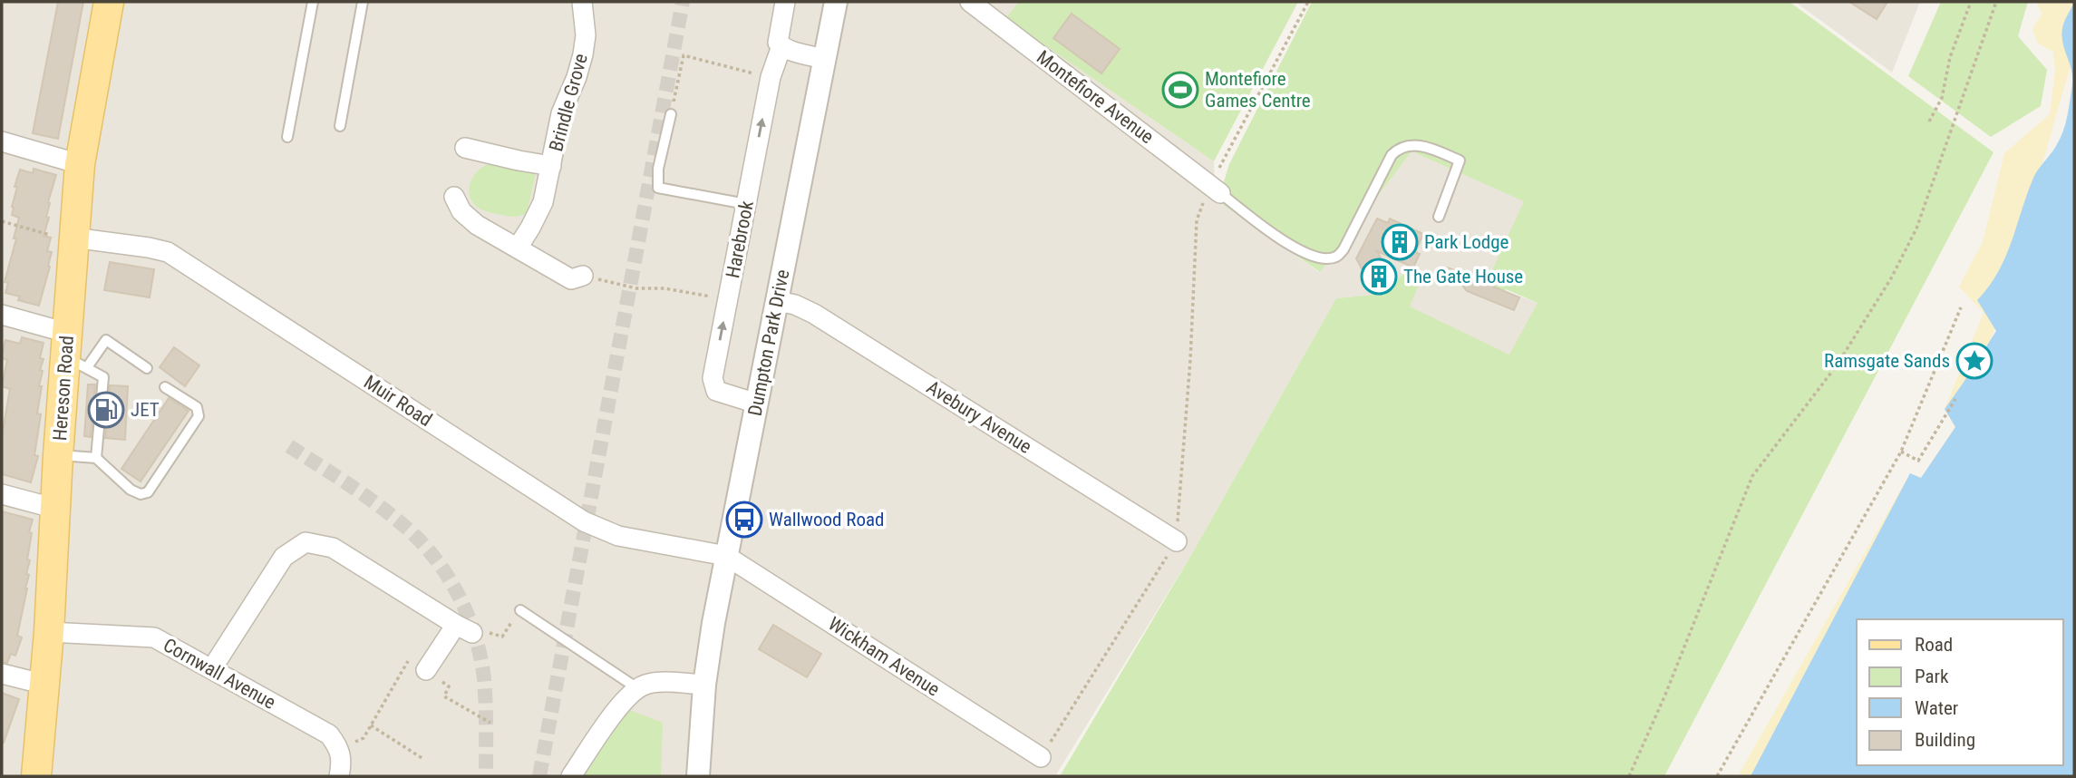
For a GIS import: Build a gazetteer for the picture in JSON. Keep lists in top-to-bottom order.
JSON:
{
  "streets": {
    "main road": ["Hereson Road"],
    "street": [
      "Montefiore Avenue",
      "Brindle Grove",
      "Harebrook",
      "Dumpton Park Drive",
      "Muir Road",
      "Avebury Avenue",
      "Wickham Avenue",
      "Cornwall Avenue"
    ]
  },
  "crossings": [
    ["Harebrook", "Dumpton Park Drive"],
    ["Dumpton Park Drive", "Muir Road"],
    ["Dumpton Park Drive", "Avebury Avenue"],
    ["Dumpton Park Drive", "Wickham Avenue"],
    ["Hereson Road", "Muir Road"],
    ["Hereson Road", "Cornwall Avenue"],
    ["Muir Road", "Wickham Avenue"]
  ],
  "one_way": ["Harebrook"],
  "places": {
    "sports": ["Montefiore Games Centre"],
    "building": ["Park Lodge", "The Gate House"],
    "place": ["Ramsgate Sands"],
    "fuel station": ["JET"],
    "bus stop": ["Wallwood Road"]
  },
  "legend": [
    "Road",
    "Park",
    "Water",
    "Building"
  ]
}
